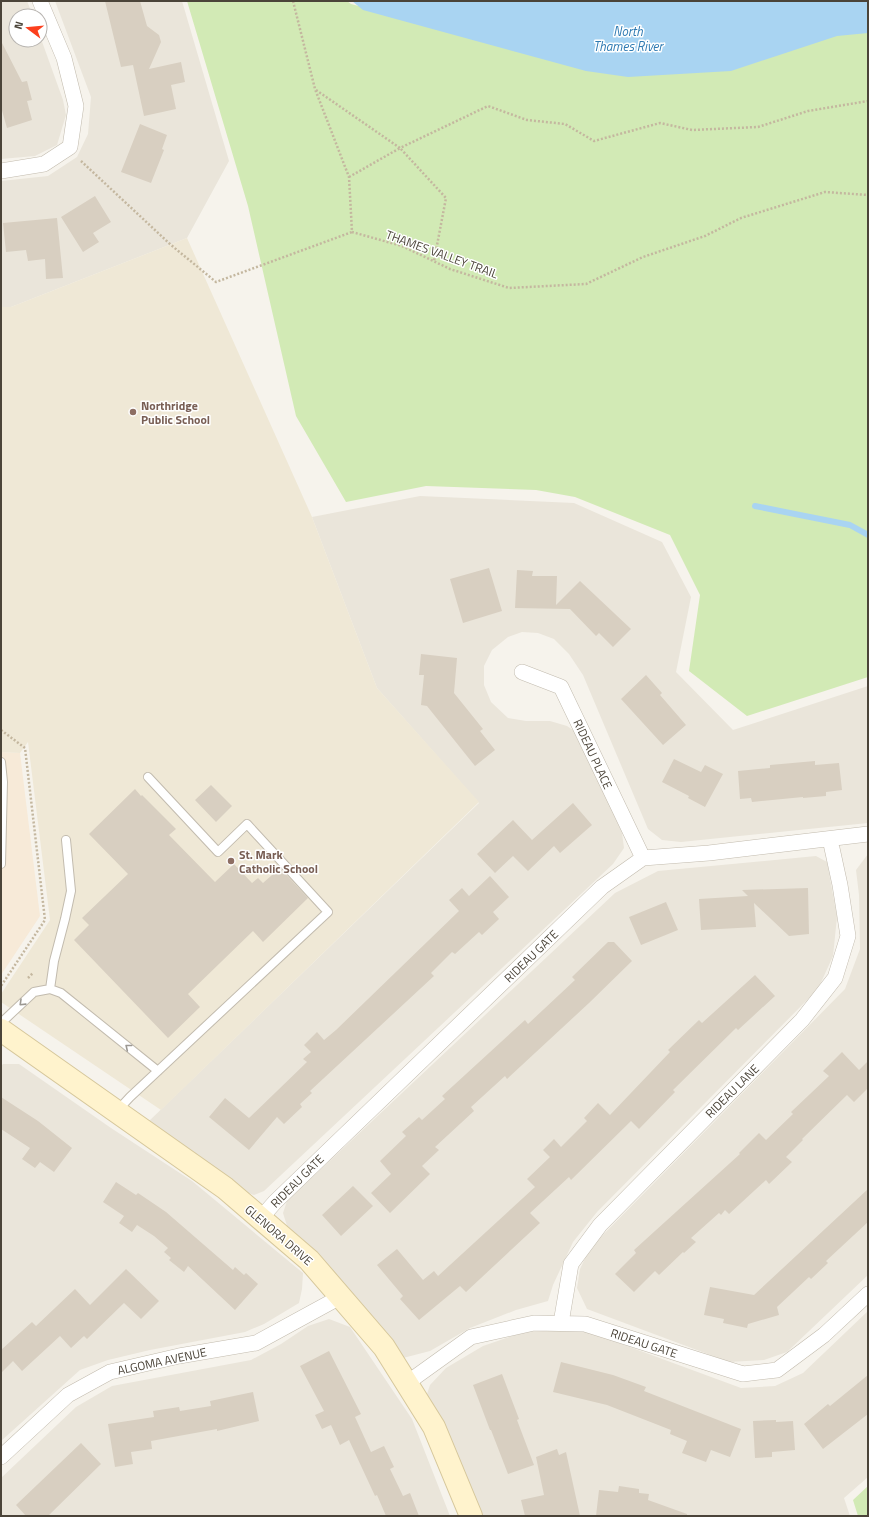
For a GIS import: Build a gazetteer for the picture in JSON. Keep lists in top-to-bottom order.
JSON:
{
  "streets": {
    "street": [
      "RIDEAU PLACE",
      "RIDEAU GATE",
      "RIDEAU LANE",
      "GLENORA DRIVE",
      "ALGOMA AVENUE"
    ],
    "path": ["THAMES VALLEY TRAIL"]
  },
  "crossings": [
    ["RIDEAU PLACE", "RIDEAU GATE"],
    ["RIDEAU GATE", "RIDEAU LANE"],
    ["RIDEAU GATE", "GLENORA DRIVE"],
    ["GLENORA DRIVE", "ALGOMA AVENUE"]
  ],
  "water": ["North Thames River"],
  "places": ["Northridge Public School", "St. Mark Catholic School"],
  "north": "left"
}
